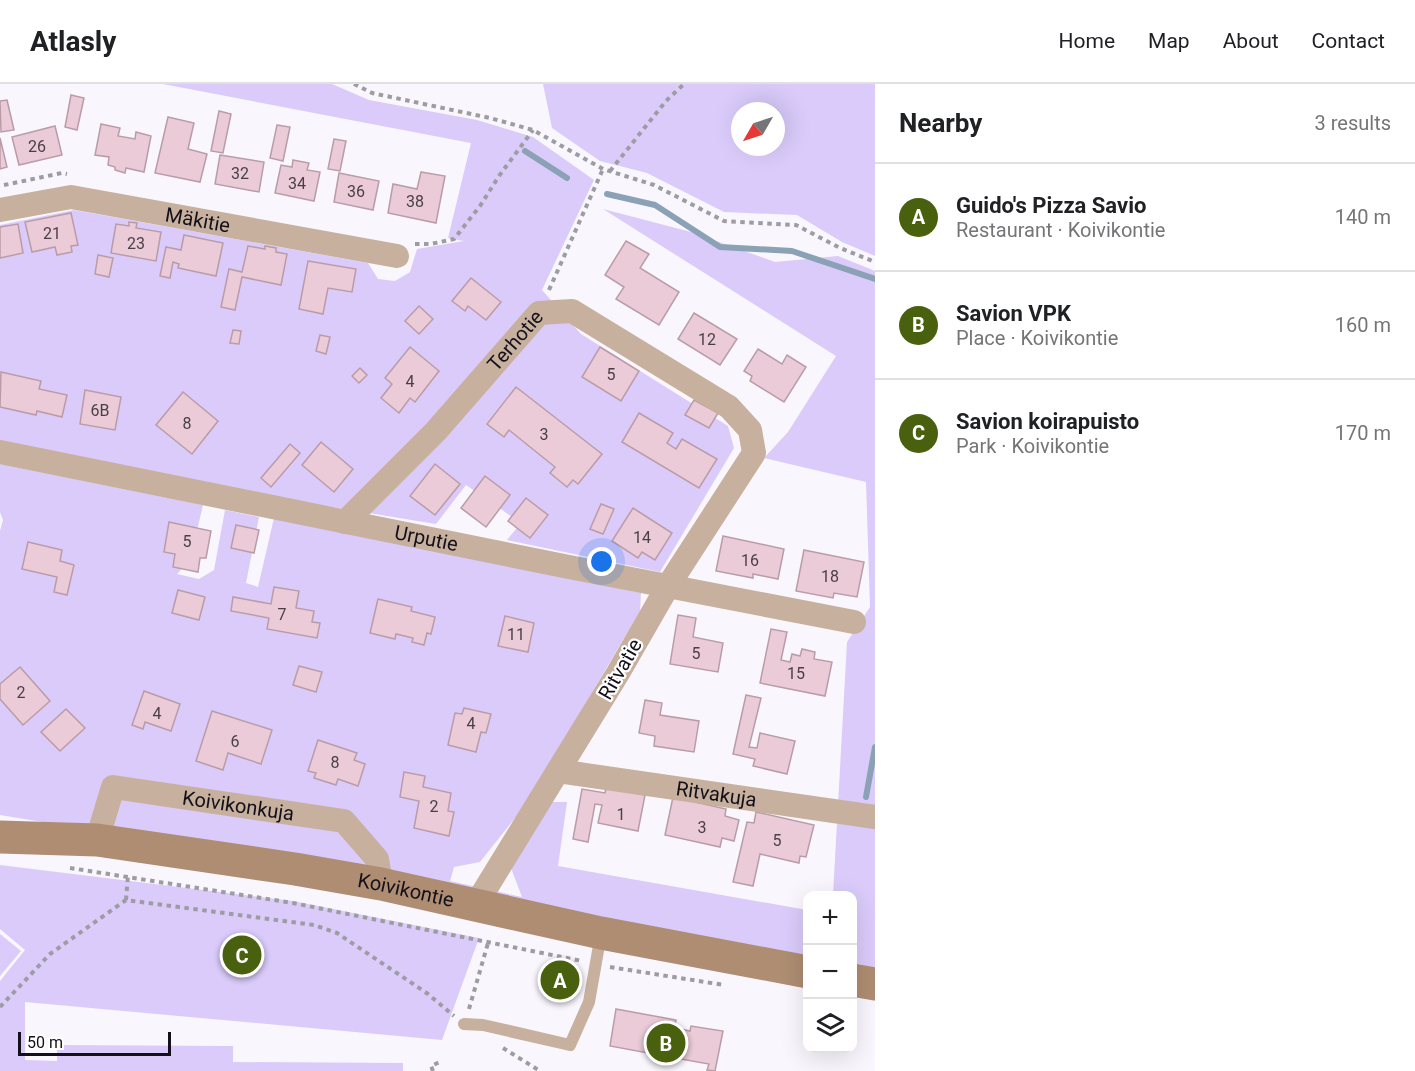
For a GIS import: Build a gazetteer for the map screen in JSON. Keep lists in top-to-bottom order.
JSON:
{
  "streets": {
    "main road": ["Koivikontie"],
    "street": [
      "Mäkitie",
      "Terhotie",
      "Urputie",
      "Ritvatie",
      "Ritvakuja",
      "Koivikonkuja"
    ]
  },
  "crossings": [
    ["Terhotie", "Urputie"],
    ["Terhotie", "Ritvatie"],
    ["Urputie", "Ritvatie"],
    ["Ritvatie", "Ritvakuja"],
    ["Ritvatie", "Koivikontie"],
    ["Koivikonkuja", "Koivikontie"]
  ],
  "house_numbers": [
    "26",
    "32",
    "34",
    "36",
    "38",
    "21",
    "23",
    "12",
    "5",
    "4",
    "6B",
    "8",
    "3",
    "14",
    "5",
    "16",
    "18",
    "7",
    "11",
    "5",
    "15",
    "2",
    "4",
    "4",
    "6",
    "8",
    "2",
    "1",
    "3",
    "5"
  ],
  "scale_bar": "50 m",
  "north": "bottom left",
  "page": {
    "header": "Atlasly",
    "nav": [
      "Home",
      "Map",
      "About",
      "Contact"
    ],
    "heading": ["Nearby", "3 results"],
    "list": [
      {
        "mark": "A",
        "name": "Guido's Pizza Savio",
        "note": "Restaurant · Koivikontie",
        "value": "140 m"
      },
      {
        "mark": "B",
        "name": "Savion VPK",
        "note": "Place · Koivikontie",
        "value": "160 m"
      },
      {
        "mark": "C",
        "name": "Savion koirapuisto",
        "note": "Park · Koivikontie",
        "value": "170 m"
      }
    ],
    "map_buttons": ["+", "−"],
    "pins": ["C", "A", "B"],
    "scale": "50 m"
  }
}
